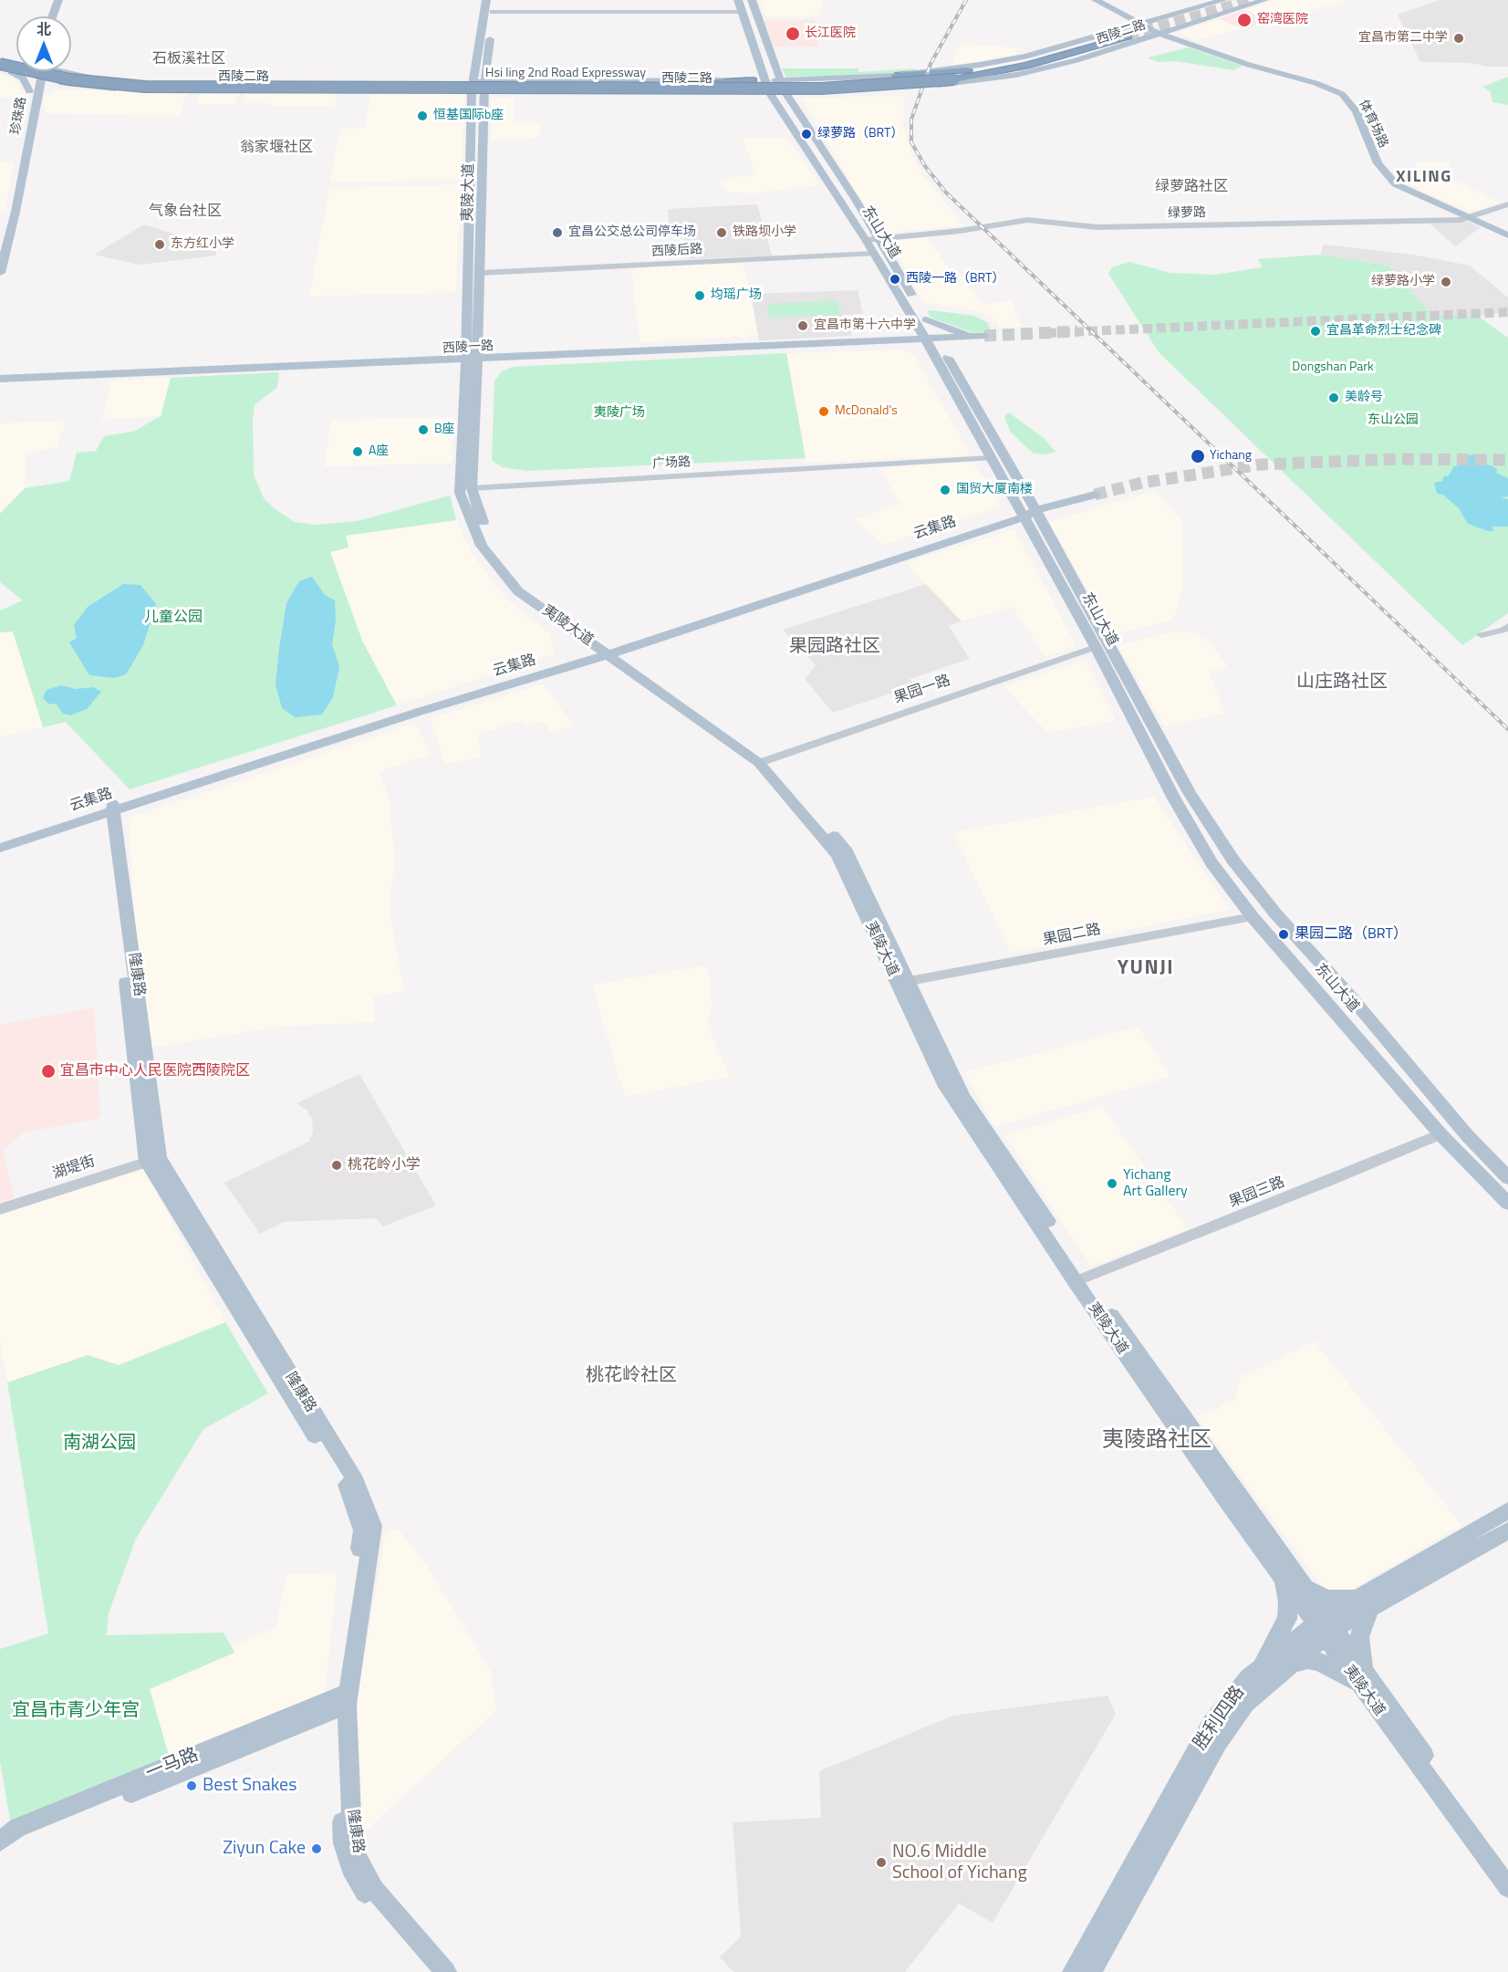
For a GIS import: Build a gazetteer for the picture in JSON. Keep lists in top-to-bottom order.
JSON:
{
  "streets": {
    "highway": ["Hsi ling 2nd Road Expressway"],
    "main road": [
      "西陵二路",
      "珍珠路",
      "体育场路",
      "夷陵大道",
      "东山大道",
      "西陵一路",
      "云集路",
      "隆康路",
      "胜利四路",
      "一马路"
    ],
    "street": [
      "绿萝路",
      "西陵后路",
      "广场路",
      "果园一路",
      "果园二路",
      "湖堤街",
      "果园三路"
    ]
  },
  "crossings": [
    ["西陵二路", "Hsi ling 2nd Road Expressway"],
    ["西陵二路", "体育场路"],
    ["西陵二路", "夷陵大道"],
    ["西陵二路", "东山大道"],
    ["Hsi ling 2nd Road Expressway", "东山大道"],
    ["体育场路", "绿萝路"],
    ["夷陵大道", "西陵后路"],
    ["夷陵大道", "西陵一路"],
    ["夷陵大道", "广场路"],
    ["夷陵大道", "云集路"],
    ["夷陵大道", "果园一路"],
    ["夷陵大道", "果园二路"],
    ["夷陵大道", "果园三路"],
    ["夷陵大道", "胜利四路"],
    ["绿萝路", "东山大道"],
    ["东山大道", "西陵后路"],
    ["东山大道", "西陵一路"],
    ["东山大道", "广场路"],
    ["东山大道", "云集路"],
    ["东山大道", "果园一路"],
    ["东山大道", "果园二路"],
    ["东山大道", "果园三路"],
    ["云集路", "隆康路"],
    ["隆康路", "湖堤街"],
    ["隆康路", "一马路"]
  ],
  "districts": [
    "石板溪社区",
    "翁家堰社区",
    "XILING",
    "绿萝路社区",
    "气象台社区",
    "果园路社区",
    "山庄路社区",
    "YUNJI",
    "桃花岭社区",
    "夷陵路社区"
  ],
  "parks": [
    "Dongshan Park",
    "夷陵广场",
    "东山公园",
    "儿童公园",
    "南湖公园",
    "宜昌市青少年宫"
  ],
  "places": [
    "窑湾医院",
    "长江医院",
    "宜昌市第二中学",
    "恒基国际b座",
    "绿萝路（BRT）",
    "宜昌公交总公司停车场",
    "铁路坝小学",
    "东方红小学",
    "西陵一路（BRT）",
    "绿萝路小学",
    "均瑶广场",
    "宜昌市第十六中学",
    "宜昌革命烈士纪念碑",
    "美龄号",
    "McDonald's",
    "B座",
    "A座",
    "Yichang",
    "国贸大厦南楼",
    "果园二路（BRT）",
    "宜昌市中心人民医院西陵院区",
    "桃花岭小学",
    "Yichang Art Gallery",
    "Best Snakes",
    "Ziyun Cake",
    "NO.6 Middle School of Yichang"
  ],
  "north": "top"
}
